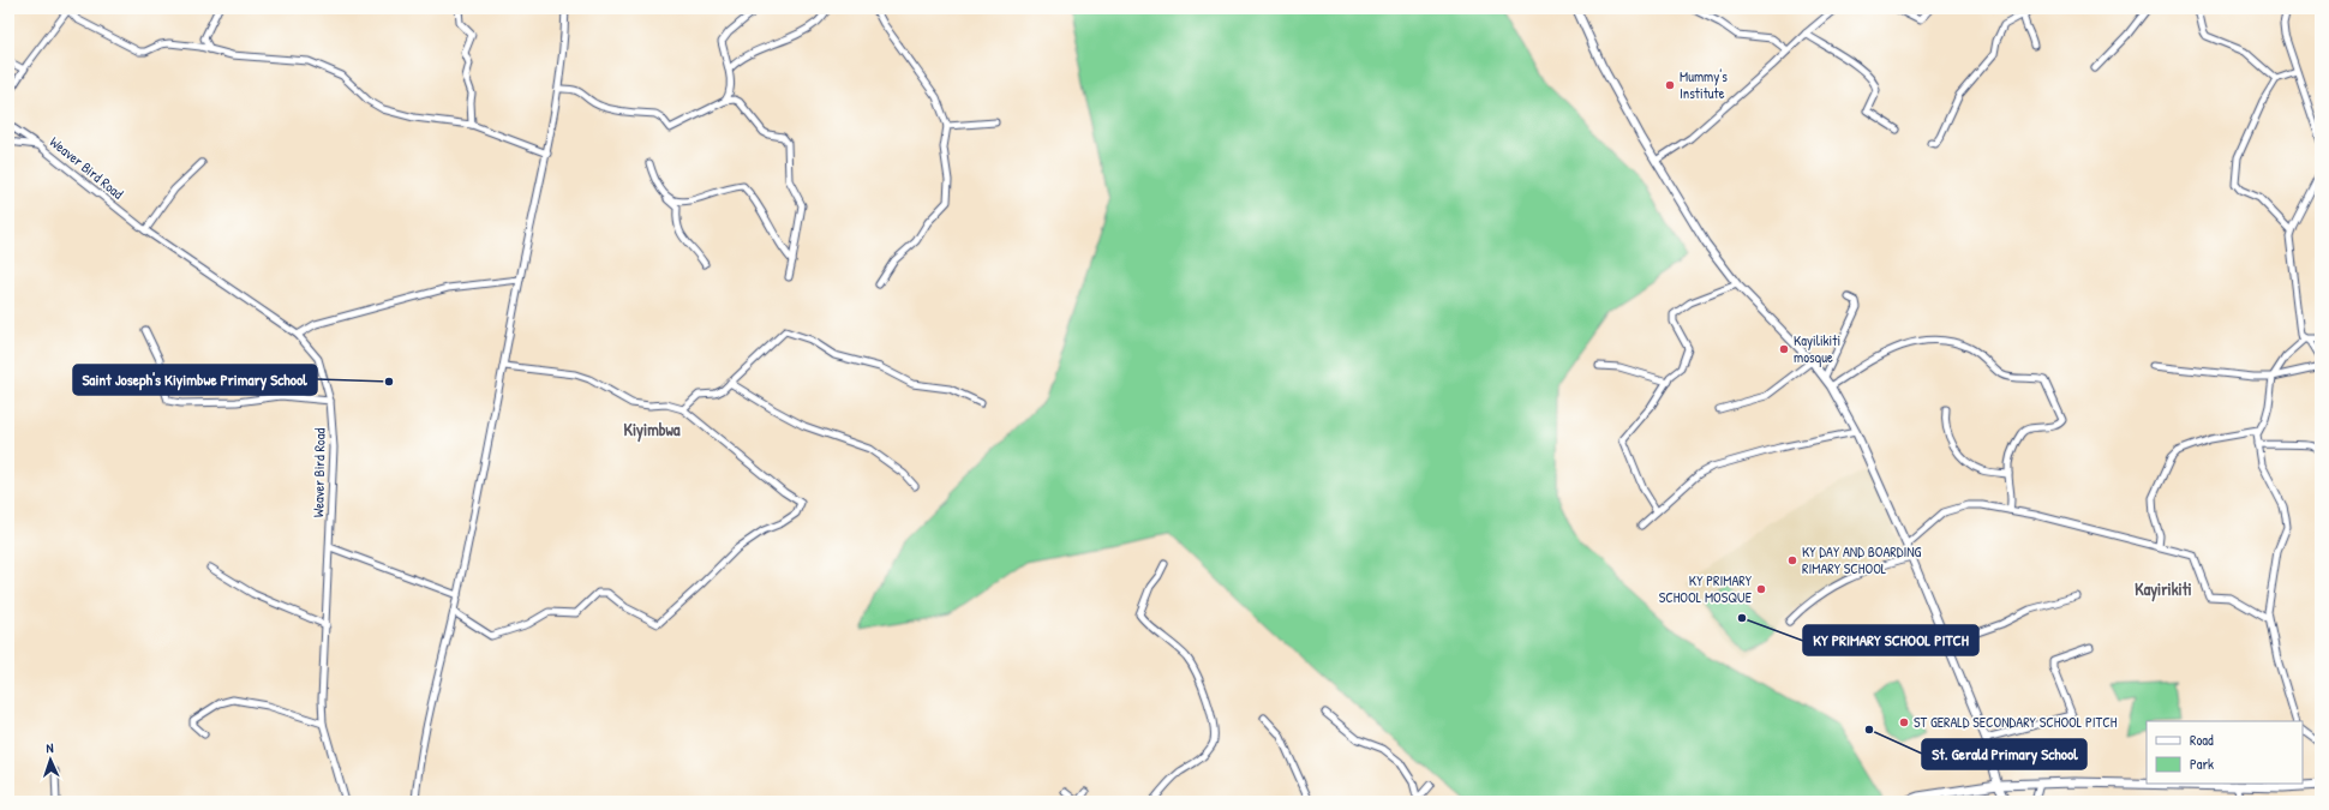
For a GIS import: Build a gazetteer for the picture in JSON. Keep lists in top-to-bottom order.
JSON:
{
  "streets": {
    "street": ["Weaver Bird Road"]
  },
  "districts": ["Kiyimbwa", "Kayirikiti"],
  "places": [
    "Mummy's Institute",
    "Kayilikiti mosque",
    "Saint Joseph's Kiyimbwe Primary School",
    "KY DAY AND BOARDING RIMARY SCHOOL",
    "KY PRIMARY SCHOOL MOSQUE",
    "KY PRIMARY SCHOOL PITCH",
    "ST GERALD SECONDARY SCHOOL PITCH",
    "St. Gerald Primary School"
  ],
  "legend": ["Road", "Park"],
  "north": "top"
}
